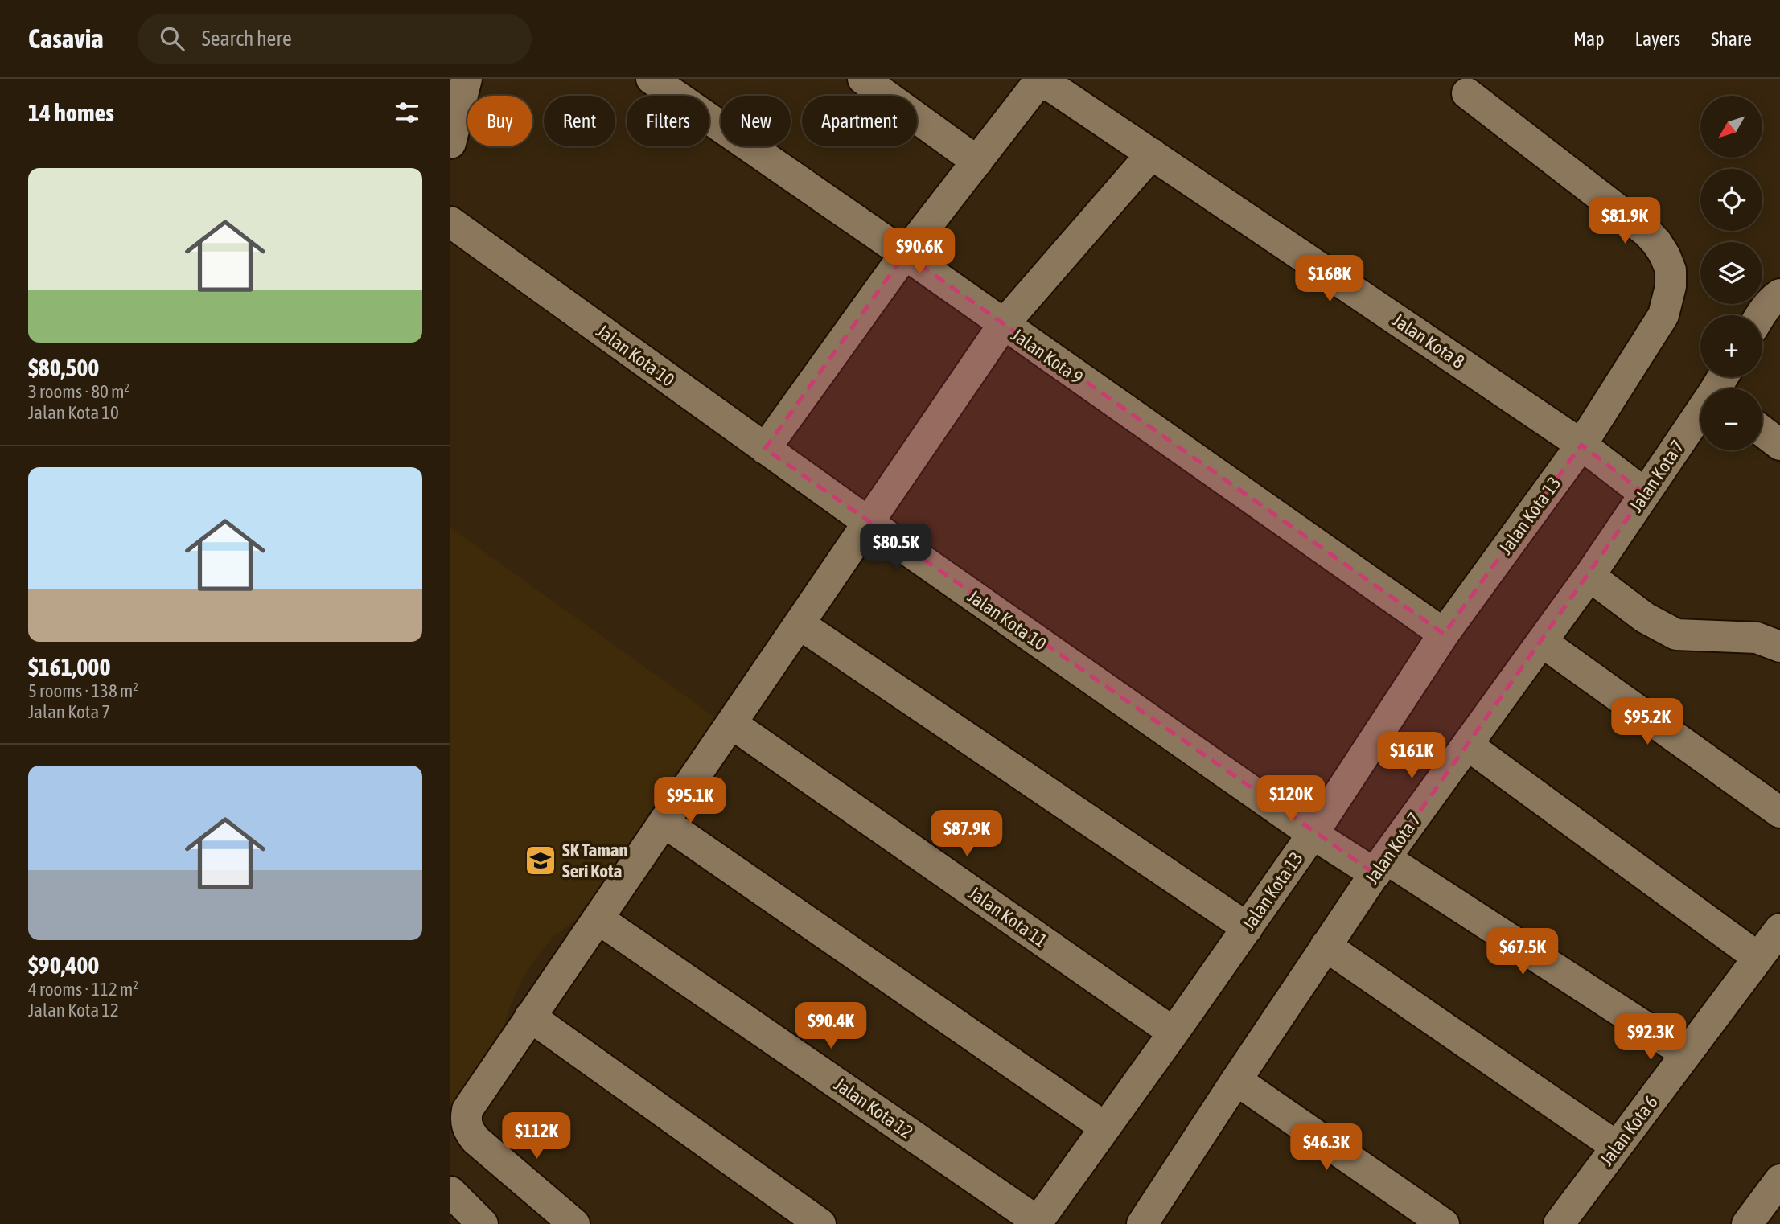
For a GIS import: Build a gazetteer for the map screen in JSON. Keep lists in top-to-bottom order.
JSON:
{
  "streets": {
    "street": [
      "Jalan Kota 8",
      "Jalan Kota 10",
      "Jalan Kota 9",
      "Jalan Kota 7",
      "Jalan Kota 13",
      "Jalan Kota 11",
      "Jalan Kota 12",
      "Jalan Kota 6"
    ]
  },
  "crossings": [
    ["Jalan Kota 8", "Jalan Kota 7"],
    ["Jalan Kota 8", "Jalan Kota 13"],
    ["Jalan Kota 10", "Jalan Kota 7"],
    ["Jalan Kota 10", "Jalan Kota 13"],
    ["Jalan Kota 10", "Jalan Kota 6"],
    ["Jalan Kota 9", "Jalan Kota 13"],
    ["Jalan Kota 13", "Jalan Kota 11"],
    ["Jalan Kota 13", "Jalan Kota 12"]
  ],
  "places": {
    "school or university": ["SK Taman Seri Kota"]
  },
  "north": "bottom left",
  "page": {
    "header": "Casavia",
    "search": "Search here",
    "nav": ["Map", "Layers", "Share"],
    "heading": "14 homes",
    "map_buttons": ["+", "−"],
    "chip": [
      "Buy",
      "Rent",
      "Filters",
      "New",
      "Apartment"
    ],
    "list": [
      {
        "name": "$80,500",
        "note": "3 rooms · 80 m² · Jalan Kota 10"
      },
      {
        "name": "$161,000",
        "note": "5 rooms · 138 m² · Jalan Kota 7"
      },
      {
        "name": "$90,400",
        "note": "4 rooms · 112 m² · Jalan Kota 12"
      }
    ],
    "price": [
      "$81.9K",
      "$90.6K",
      "$168K",
      "$80.5K",
      "$95.2K",
      "$161K",
      "$120K",
      "$95.1K",
      "$87.9K",
      "$67.5K",
      "$90.4K",
      "$92.3K",
      "$112K",
      "$46.3K"
    ]
  }
}
